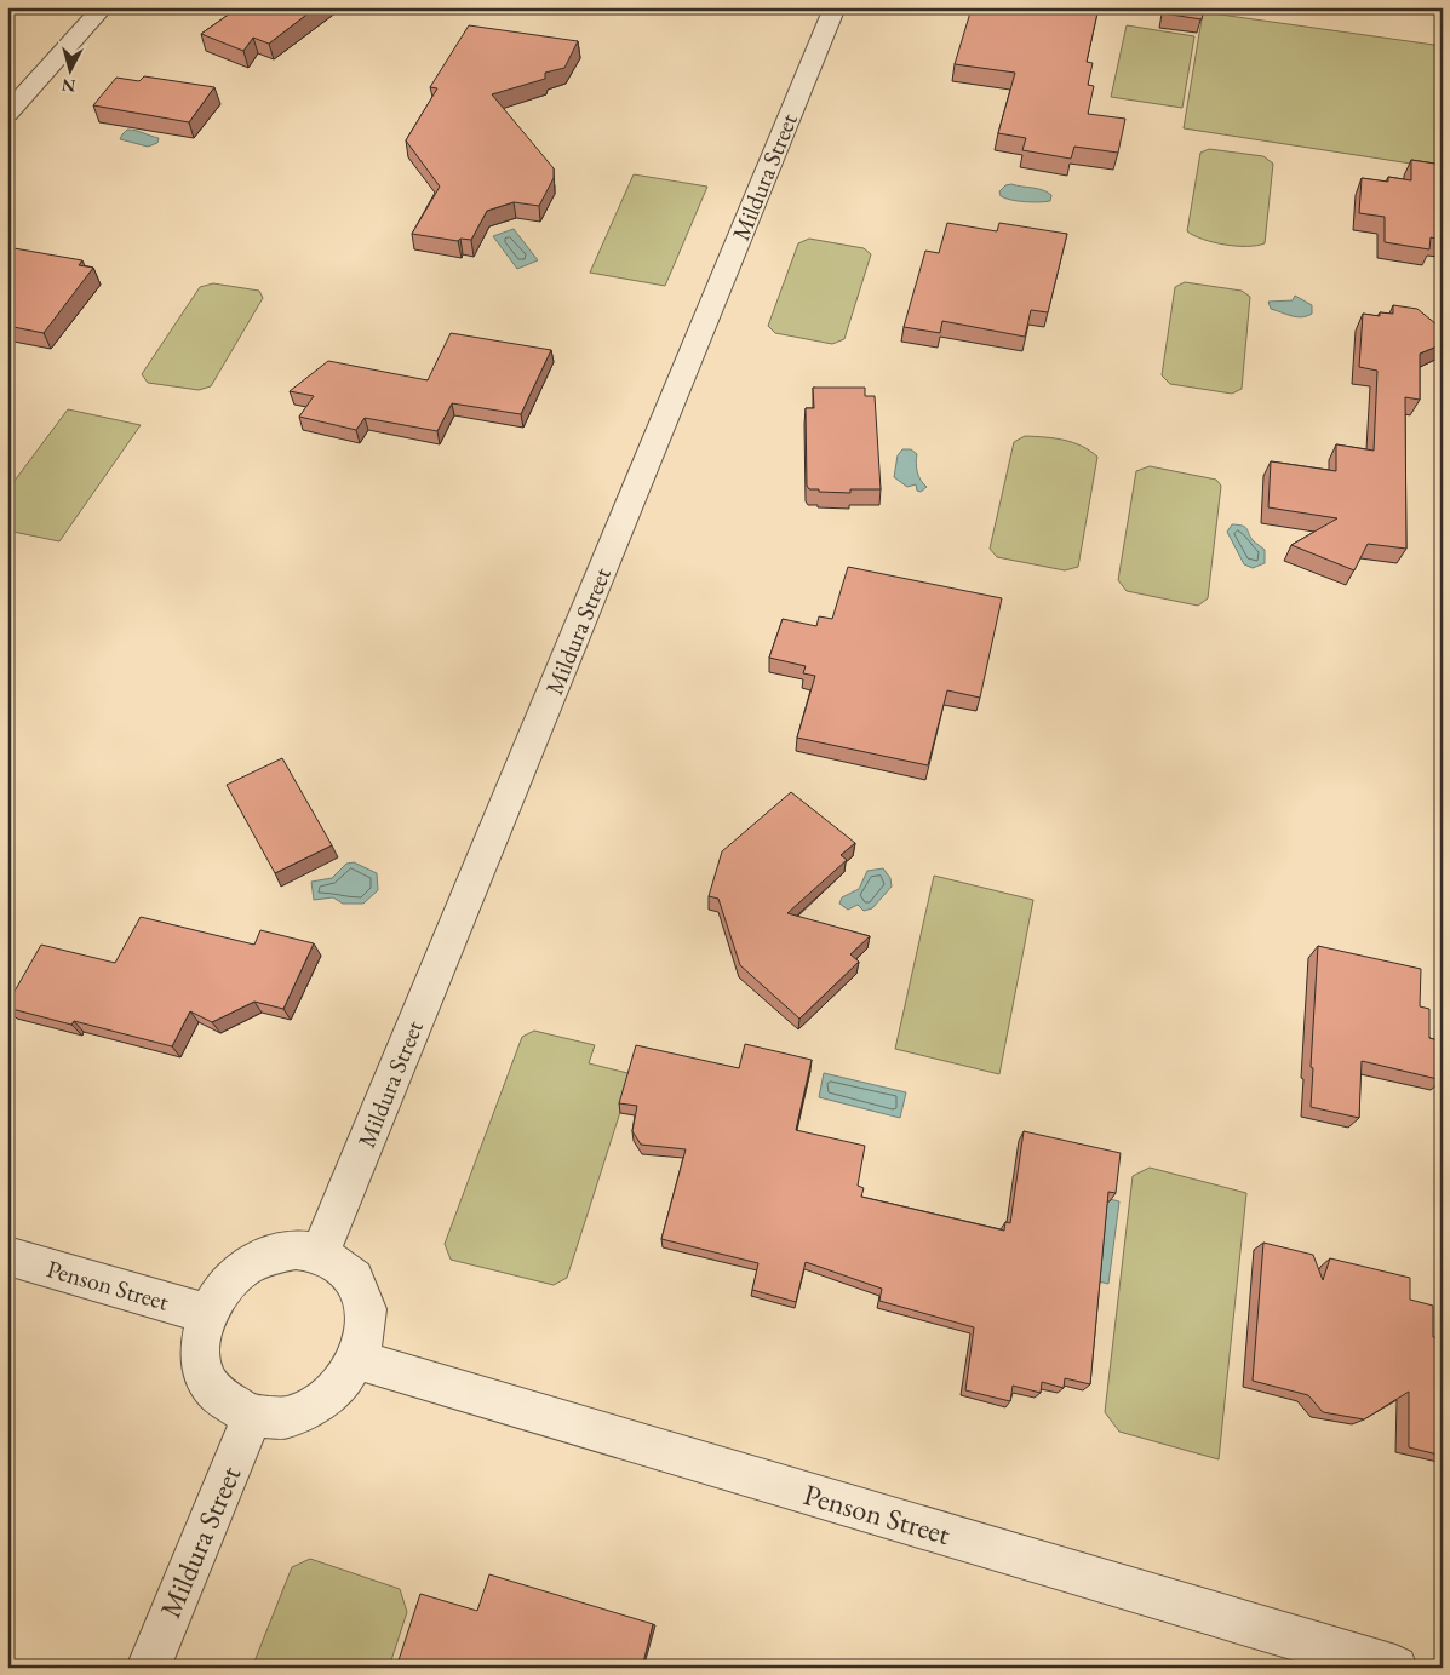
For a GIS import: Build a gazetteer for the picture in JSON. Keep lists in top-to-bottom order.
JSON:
{
  "streets": {
    "street": ["Mildura Street", "Penson Street"]
  },
  "crossings": [
    ["Mildura Street", "Penson Street"]
  ],
  "north": "bottom"
}
